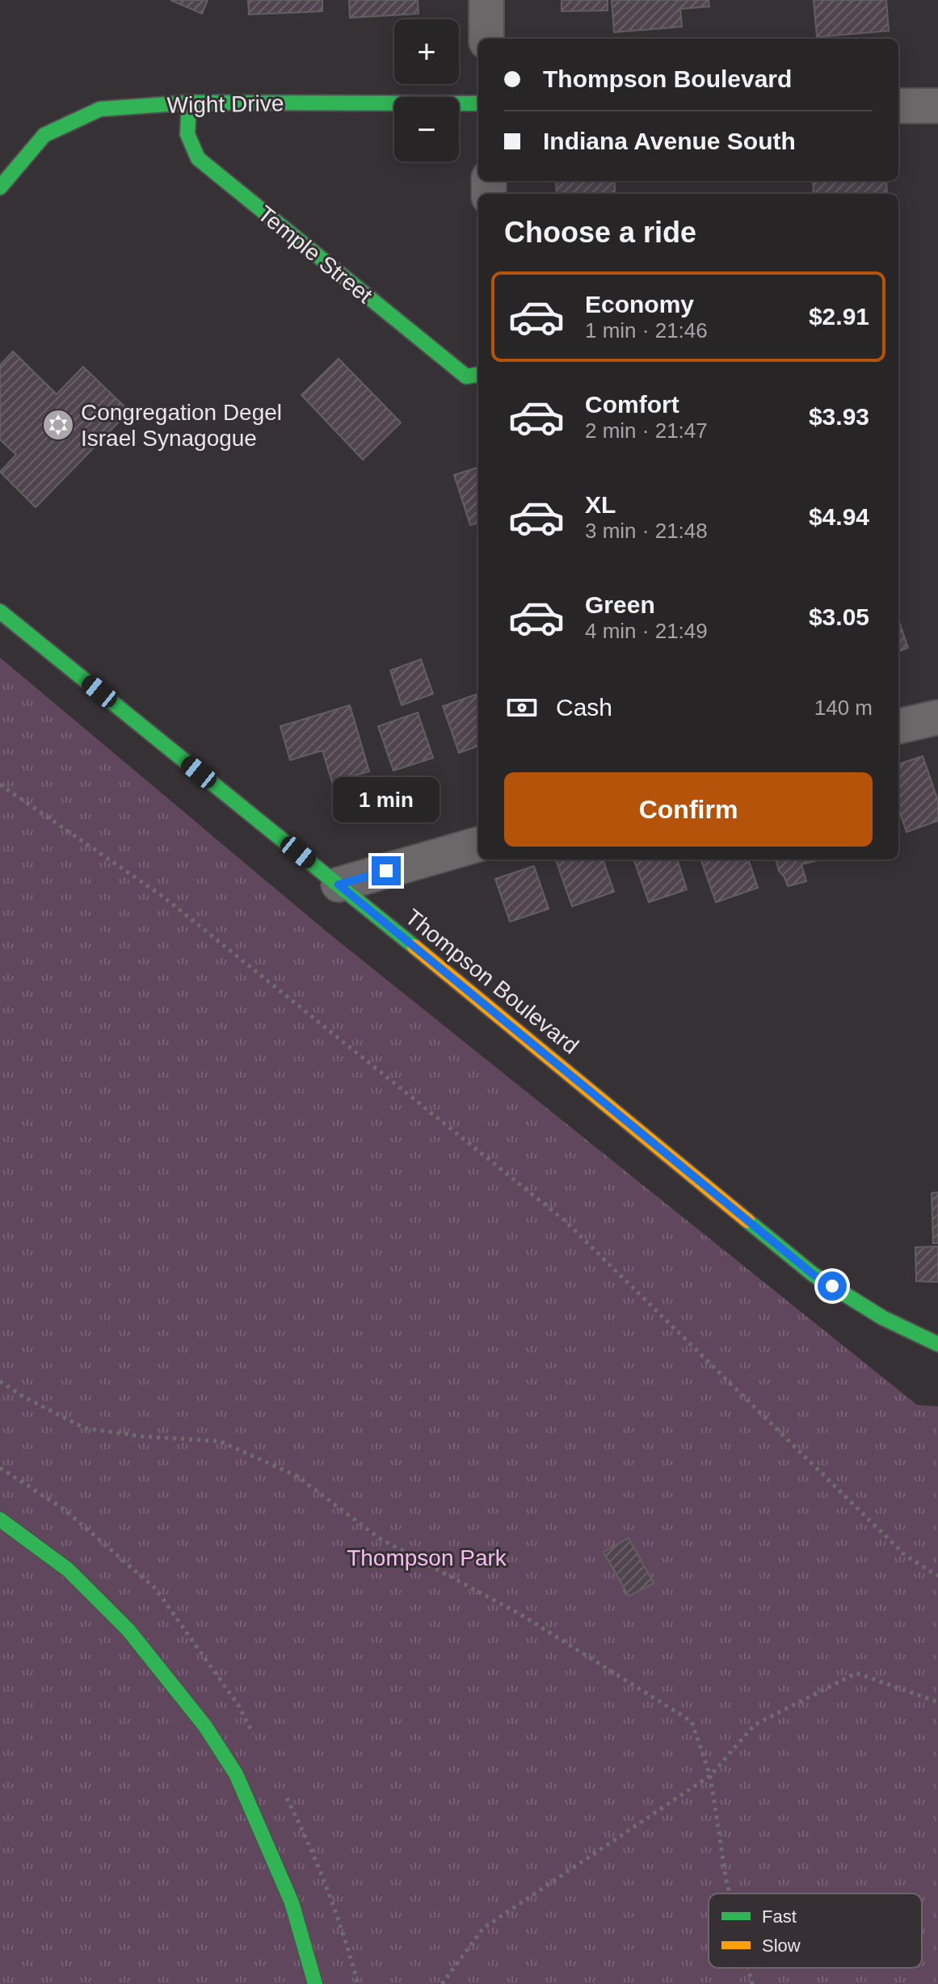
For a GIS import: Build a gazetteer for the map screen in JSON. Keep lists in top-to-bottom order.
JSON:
{
  "streets": {
    "street": ["Wight Drive", "Temple Street", "Thompson Boulevard"]
  },
  "crossings": [
    ["Wight Drive", "Temple Street"]
  ],
  "parks": ["Thompson Park"],
  "places": {
    "synagogue": ["Congregation Degel Israel Synagogue"]
  },
  "legend": ["Fast", "Slow"],
  "page": {
    "map_buttons": ["+", "−"],
    "banner": ["Thompson Boulevard", "Indiana Avenue South"],
    "heading": "Choose a ride",
    "list": [
      {
        "name": "Economy",
        "note": "1 min · 21:46",
        "value": "$2.91"
      },
      {
        "name": "Comfort",
        "note": "2 min · 21:47",
        "value": "$3.93"
      },
      {
        "name": "XL",
        "note": "3 min · 21:48",
        "value": "$4.94"
      },
      {
        "name": "Green",
        "note": "4 min · 21:49",
        "value": "$3.05"
      }
    ],
    "pay": ["Cash", "140 m"],
    "buttons": "Confirm",
    "bubble": "1 min"
  }
}
